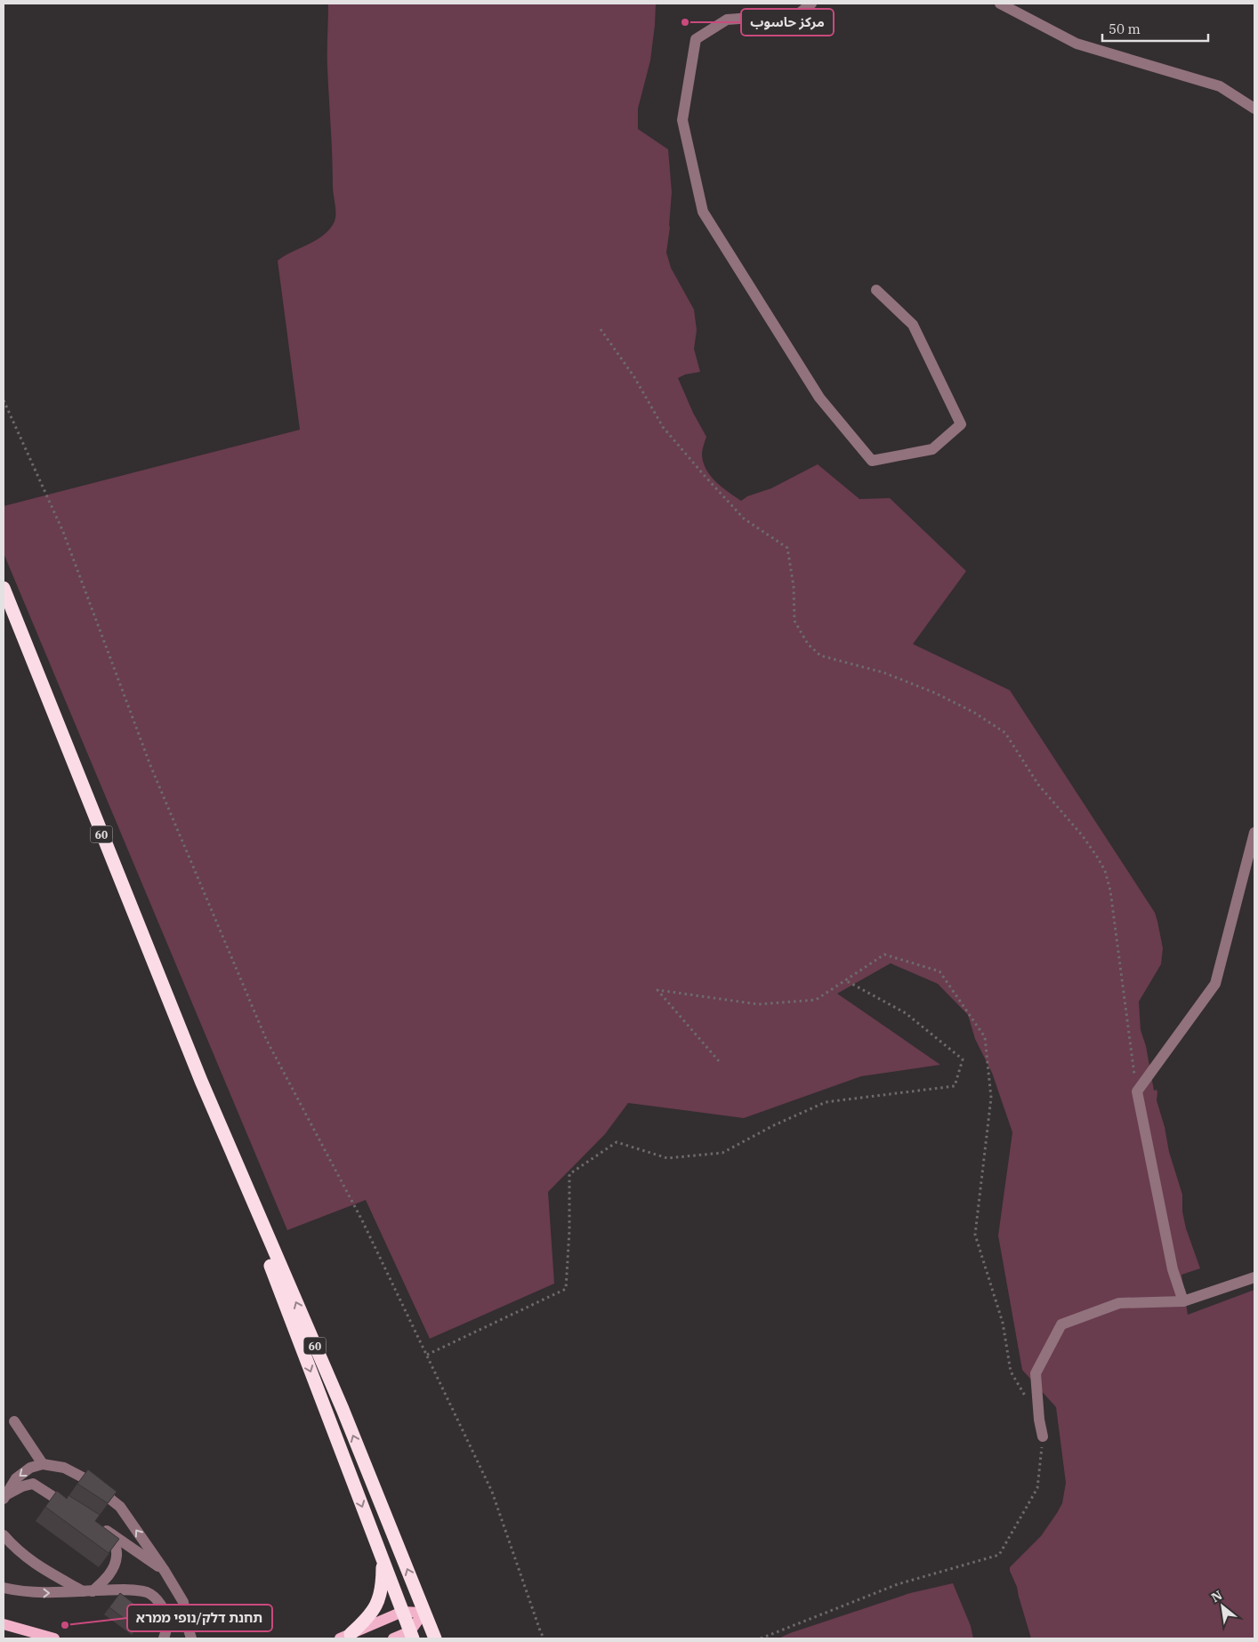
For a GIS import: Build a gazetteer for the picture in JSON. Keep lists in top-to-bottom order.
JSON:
{
  "streets": {
    "highway": ["60"]
  },
  "places": ["مركز حاسوب", "תחנת דלק/נופי ממרא"],
  "scale_bar": "50 m",
  "north": "top left"
}
